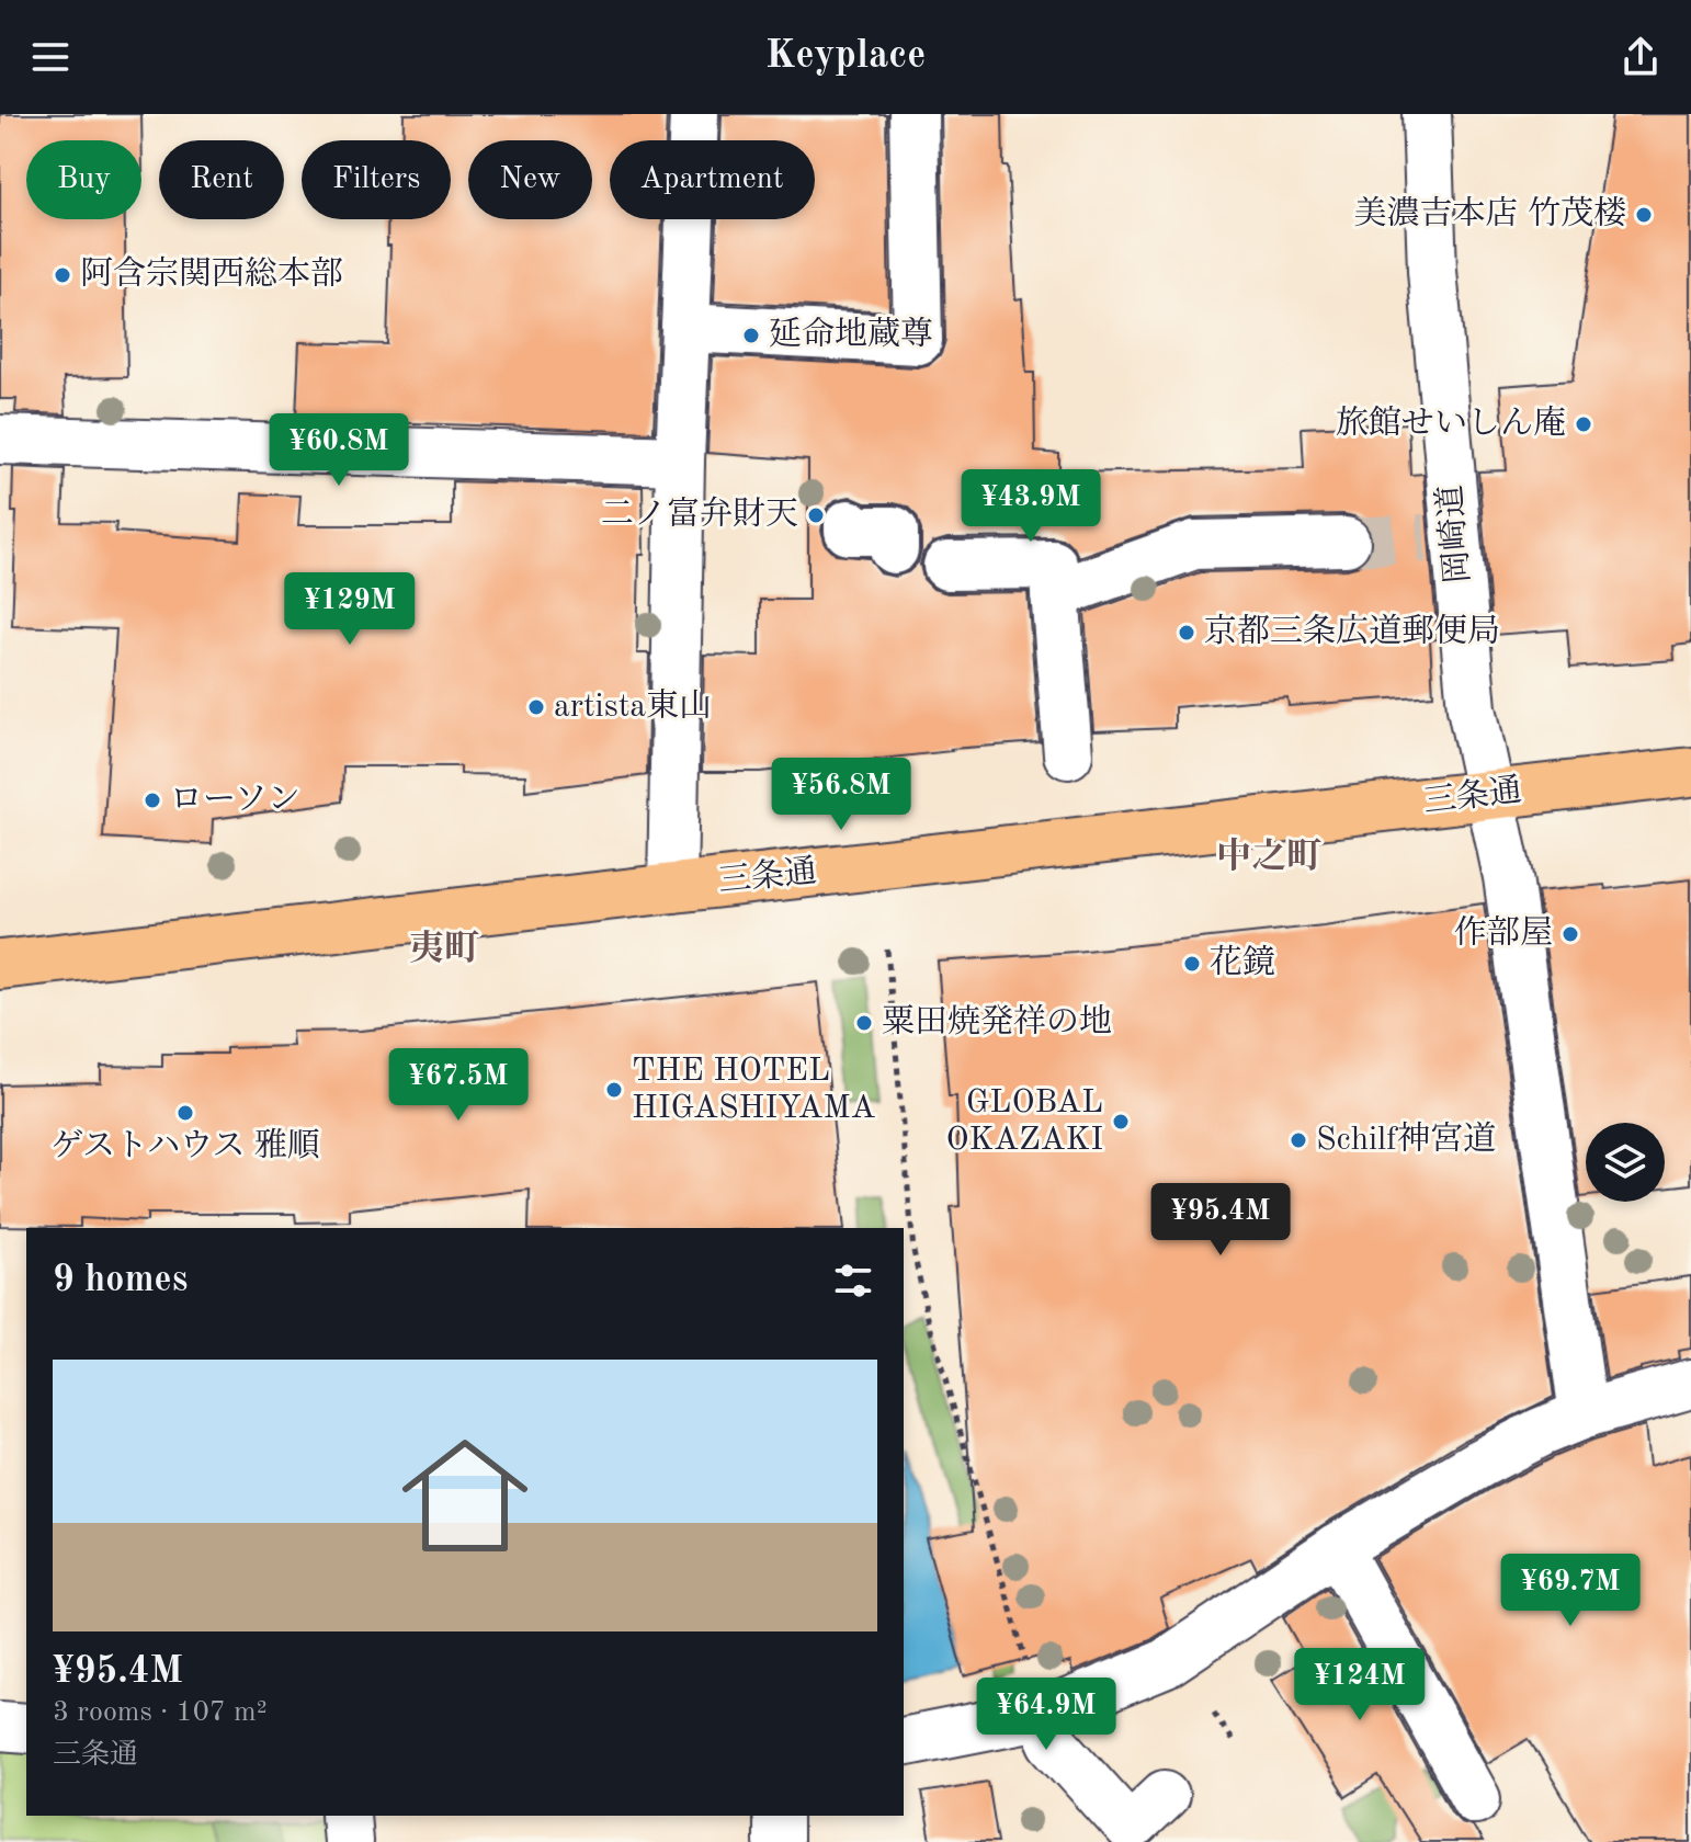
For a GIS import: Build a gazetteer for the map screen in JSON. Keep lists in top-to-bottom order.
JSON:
{
  "streets": {
    "main road": ["三条通"],
    "street": ["岡崎道"]
  },
  "crossings": [
    ["岡崎道", "三条通"]
  ],
  "districts": ["中之町", "夷町"],
  "places": [
    "美濃吉本店 竹茂楼",
    "阿含宗関西総本部",
    "延命地蔵尊",
    "旅館せいしん庵",
    "二ノ富弁財天",
    "京都三条広道郵便局",
    "artista東山",
    "ローソン",
    "作部屋",
    "花鏡",
    "粟田焼発祥の地",
    "THE HOTEL HIGASHIYAMA",
    "ゲストハウス 雅順",
    "GLOBAL OKAZAKI",
    "Schilf神宮道"
  ],
  "page": {
    "header": "Keyplace",
    "chip": [
      "Buy",
      "Rent",
      "Filters",
      "New",
      "Apartment"
    ],
    "price": [
      "¥60.8M",
      "¥43.9M",
      "¥129M",
      "¥56.8M",
      "¥67.5M",
      "¥95.4M",
      "¥69.7M",
      "¥124M",
      "¥64.9M"
    ],
    "heading": "9 homes",
    "list": [
      {
        "name": "¥95.4M",
        "note": "3 rooms · 107 m² · 三条通"
      }
    ]
  }
}
